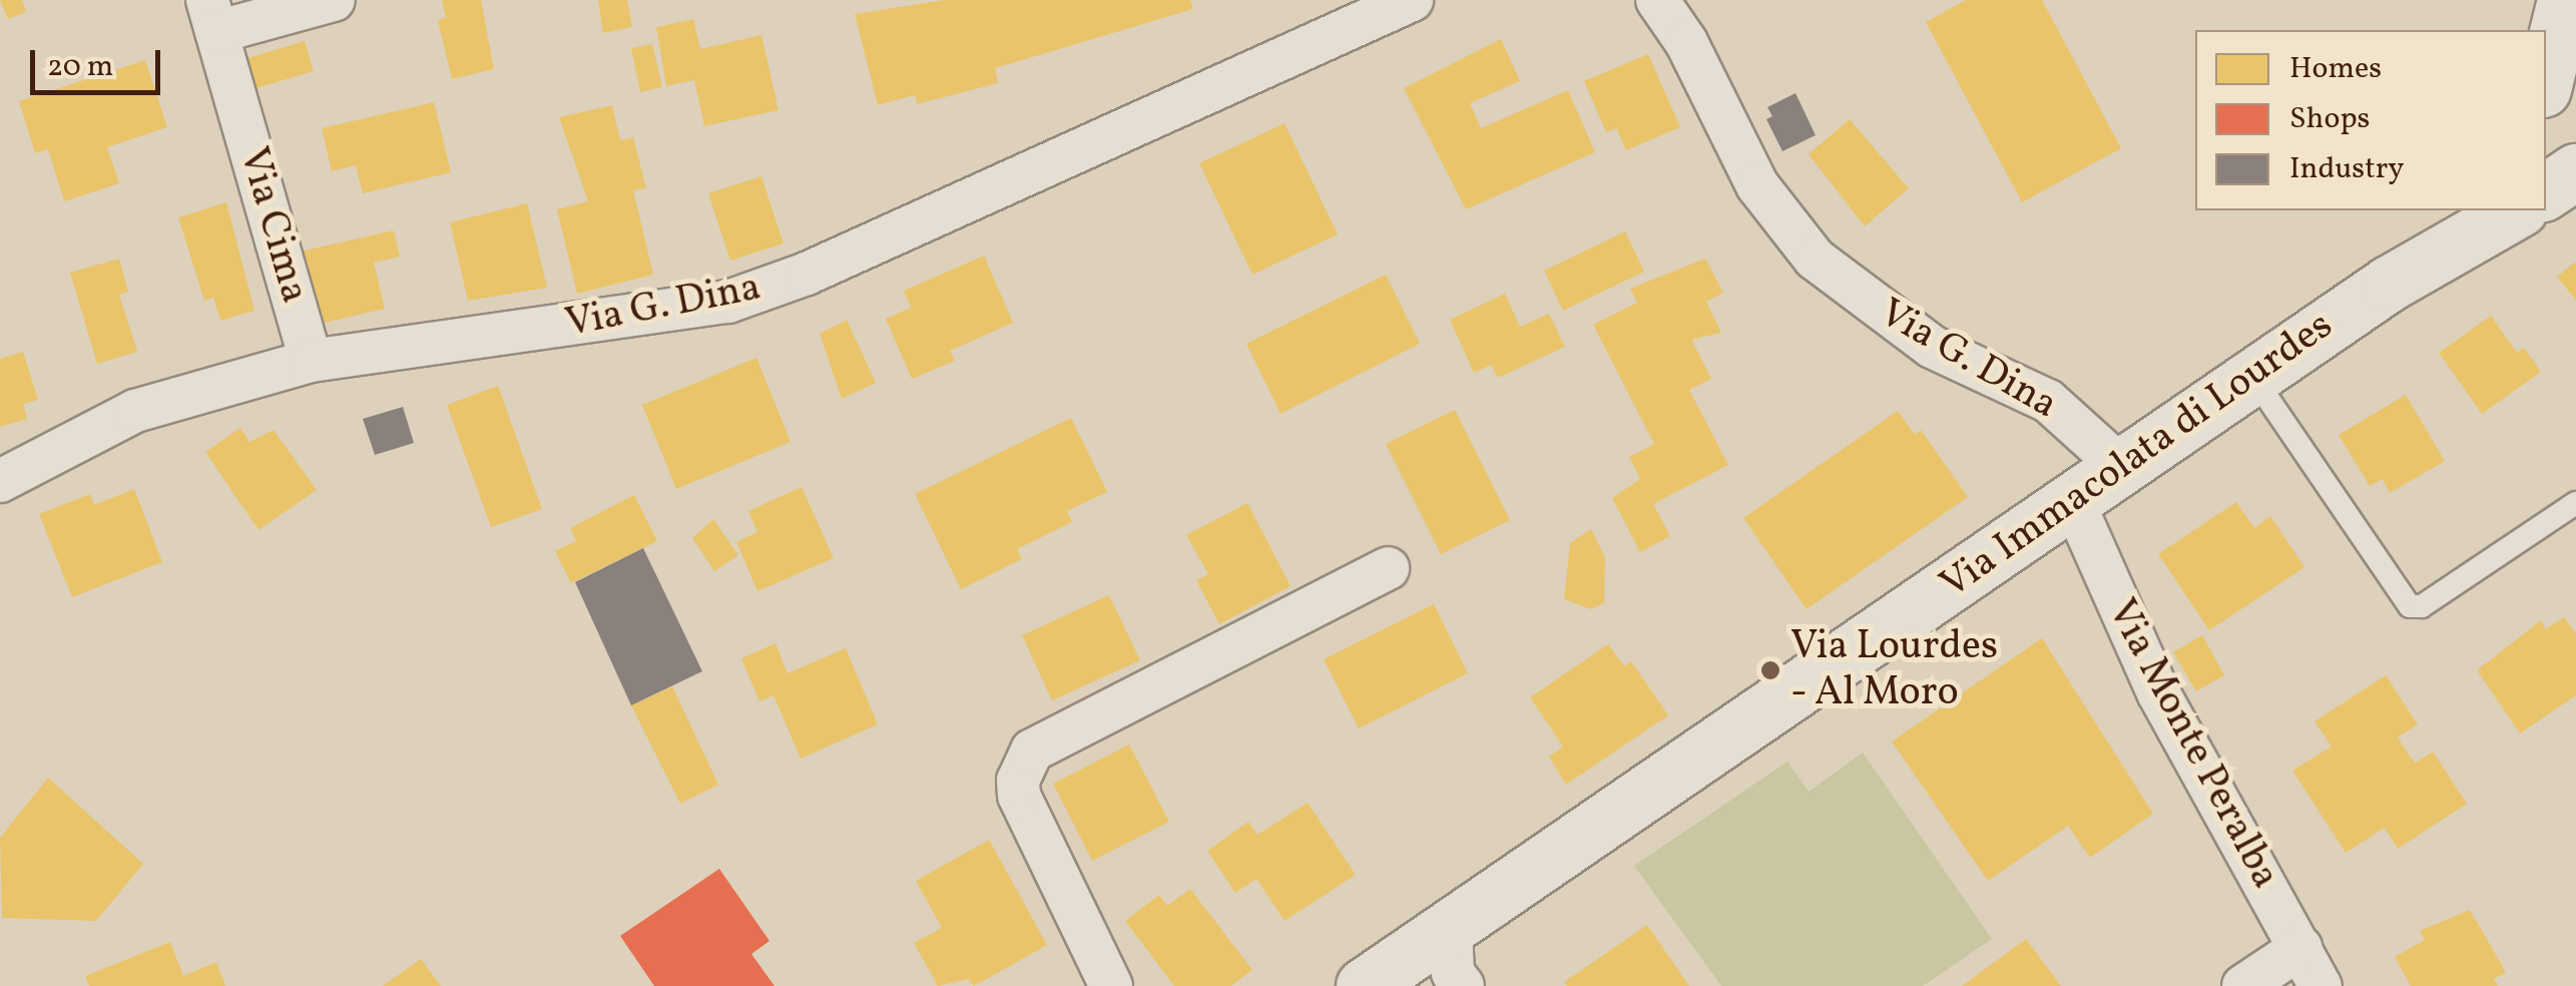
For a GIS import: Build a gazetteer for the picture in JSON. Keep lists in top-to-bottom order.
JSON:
{
  "streets": {
    "main road": ["Via Immacolata di Lourdes"],
    "street": ["Via Cima", "Via G. Dina", "Via Monte Peralba"]
  },
  "crossings": [
    ["Via Cima", "Via G. Dina"],
    ["Via G. Dina", "Via Immacolata di Lourdes"],
    ["Via Immacolata di Lourdes", "Via Monte Peralba"]
  ],
  "places": ["Via Lourdes - Al Moro"],
  "legend": ["Homes", "Shops", "Industry"],
  "scale_bar": "20 m"
}
